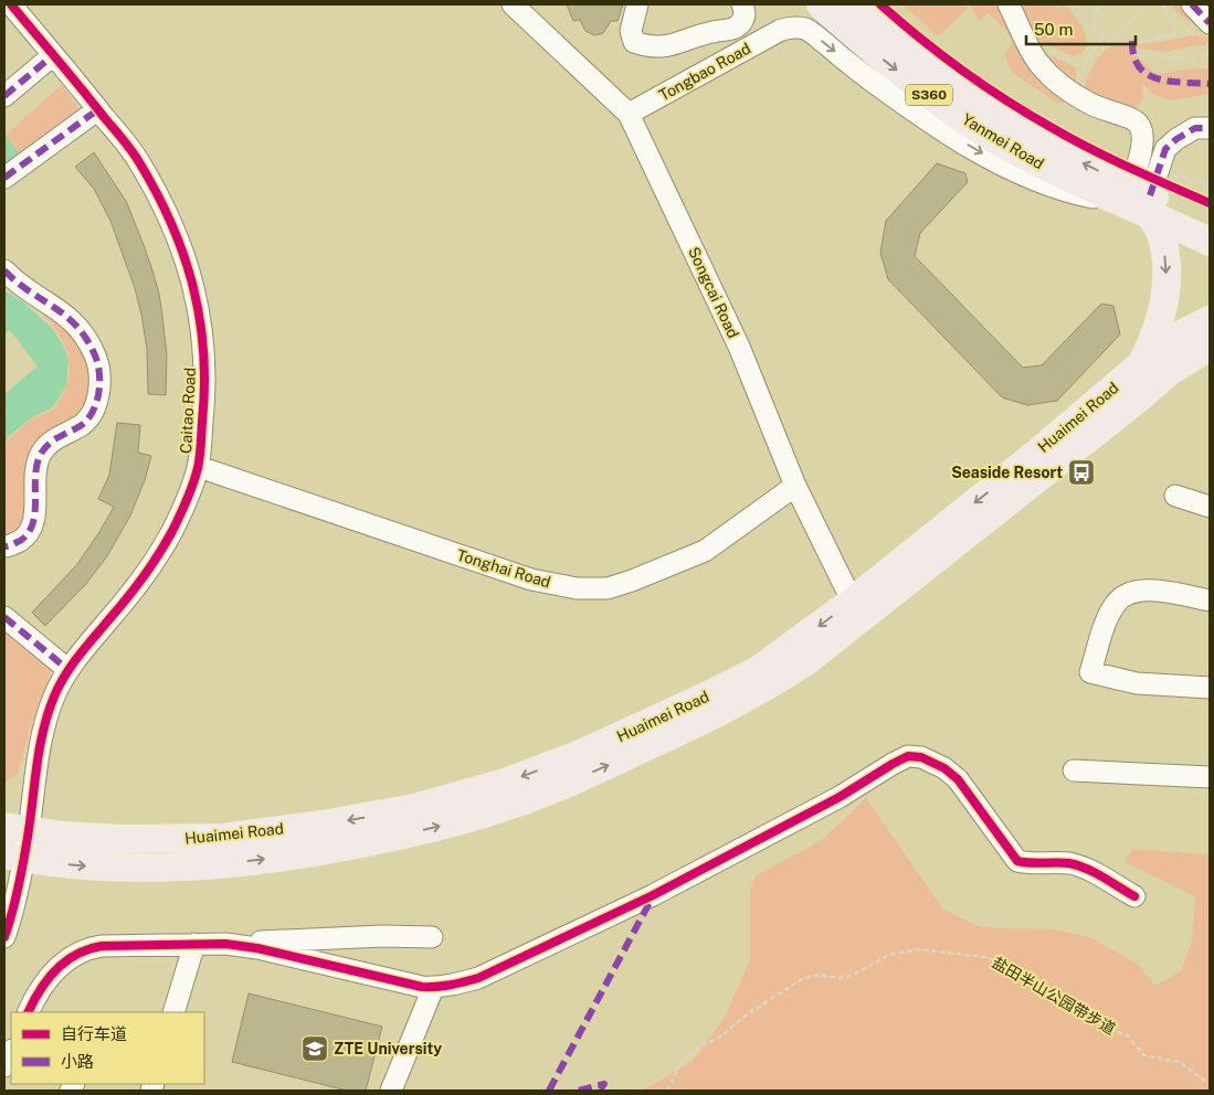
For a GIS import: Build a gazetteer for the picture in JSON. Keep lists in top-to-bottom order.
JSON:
{
  "streets": {
    "main road": ["S360", "Yanmei Road", "Huaimei Road"],
    "street": [
      "Tongbao Road",
      "Songcai Road",
      "Caitao Road",
      "Tonghai Road"
    ],
    "path": ["盐田半山公园带步道"]
  },
  "crossings": [
    ["Tongbao Road", "Yanmei Road"],
    ["Tongbao Road", "Songcai Road"],
    ["Songcai Road", "Huaimei Road"],
    ["Songcai Road", "Tonghai Road"],
    ["Caitao Road", "Huaimei Road"],
    ["Caitao Road", "Tonghai Road"]
  ],
  "one_way": ["Tongbao Road"],
  "places": {
    "bus stop": ["Seaside Resort"],
    "school or university": ["ZTE University"]
  },
  "legend": ["自行车道", "小路"],
  "scale_bar": "50 m"
}
